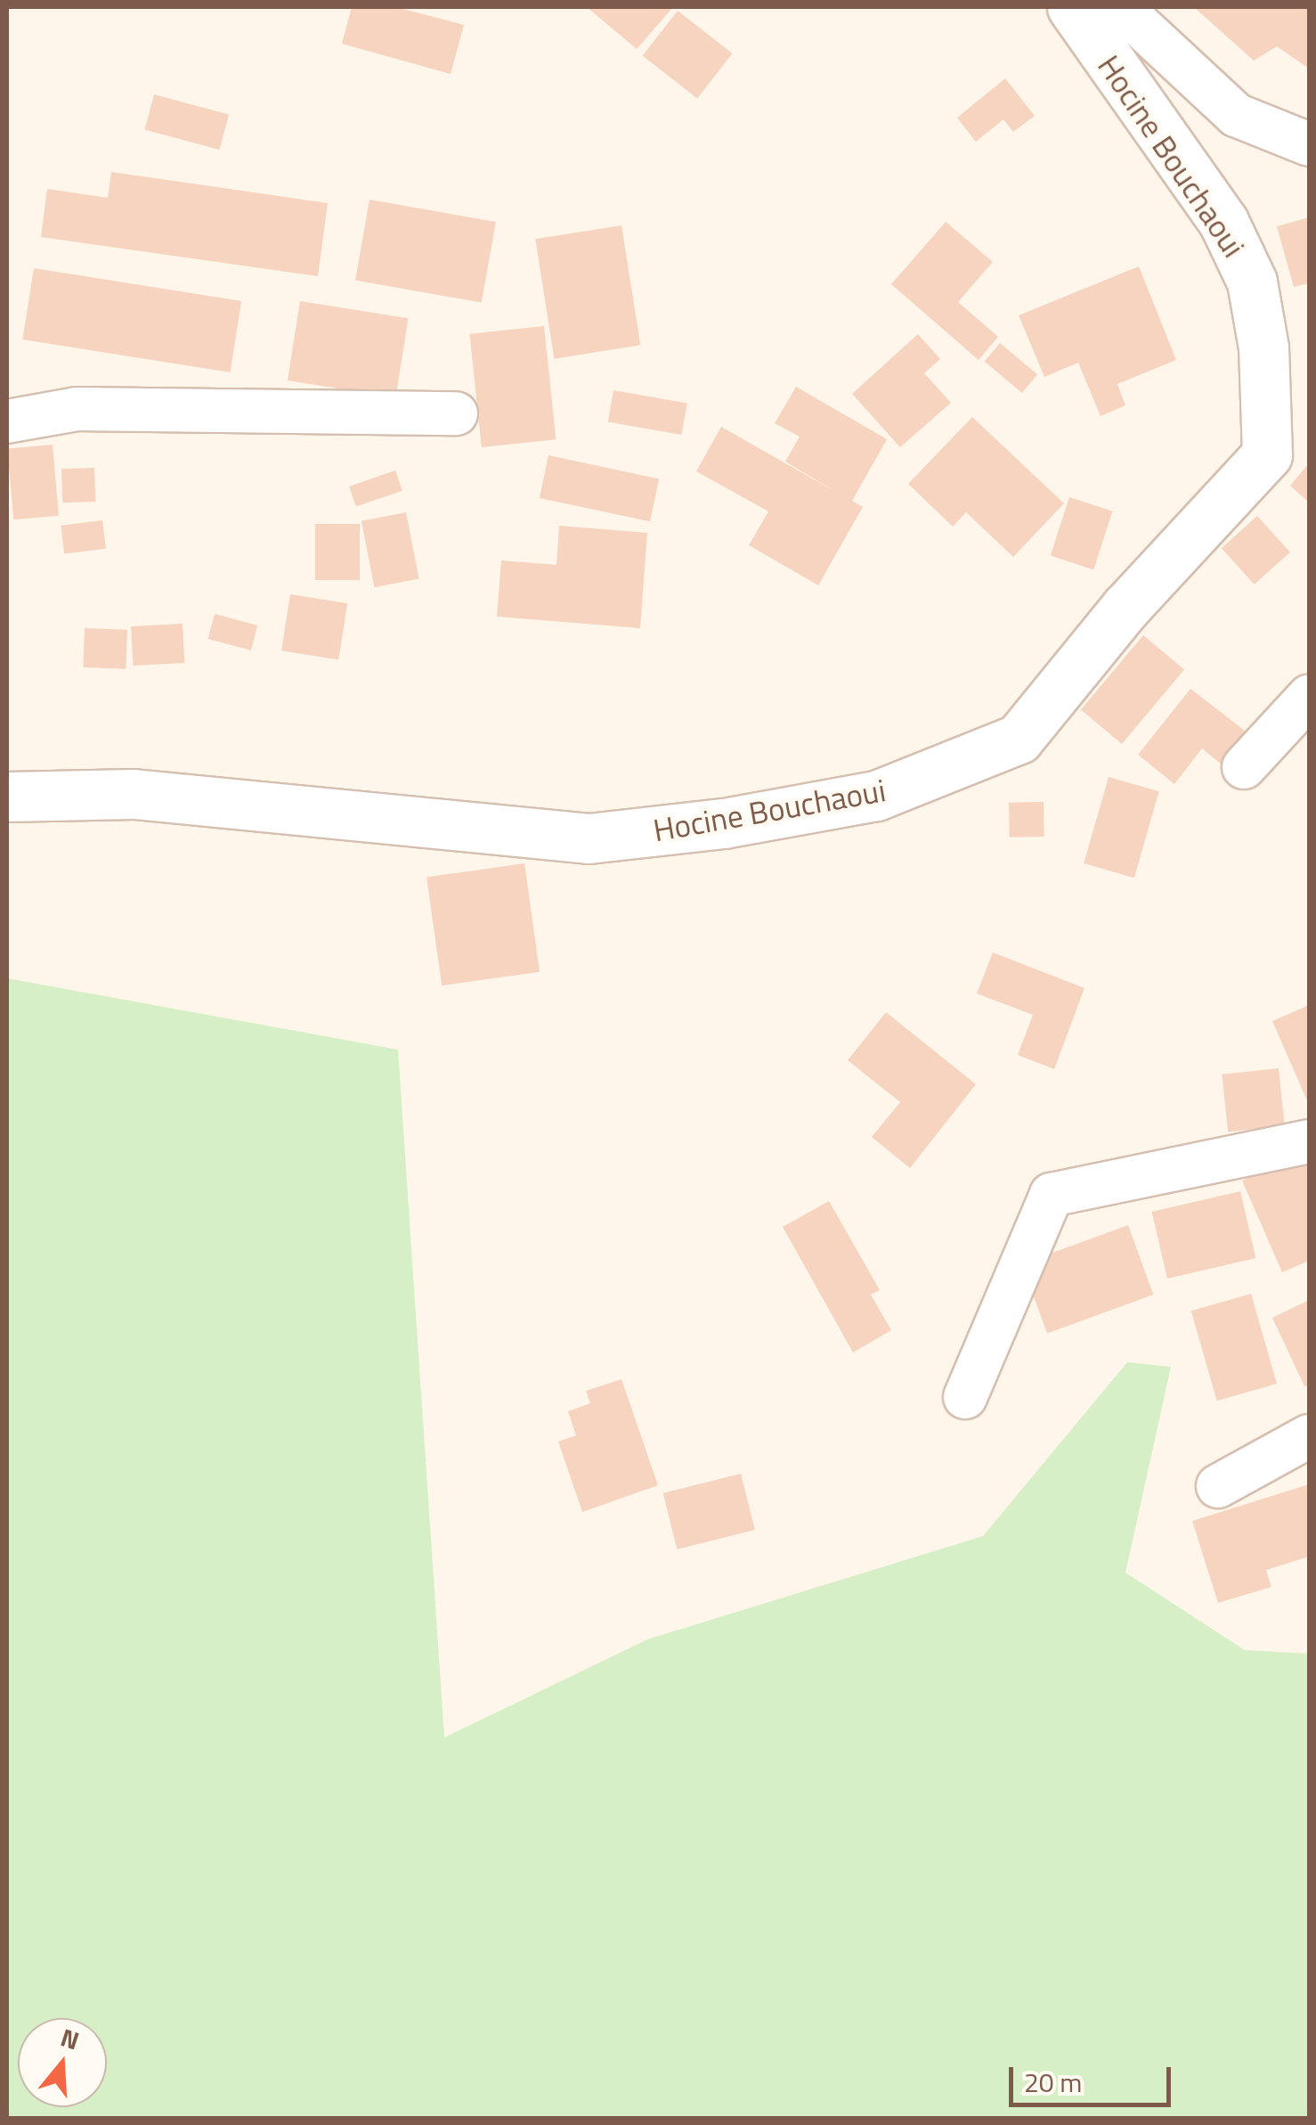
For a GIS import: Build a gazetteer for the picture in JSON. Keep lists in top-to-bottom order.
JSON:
{
  "streets": {
    "street": ["Hocine Bouchaoui"]
  },
  "scale_bar": "20 m",
  "north": "top"
}
